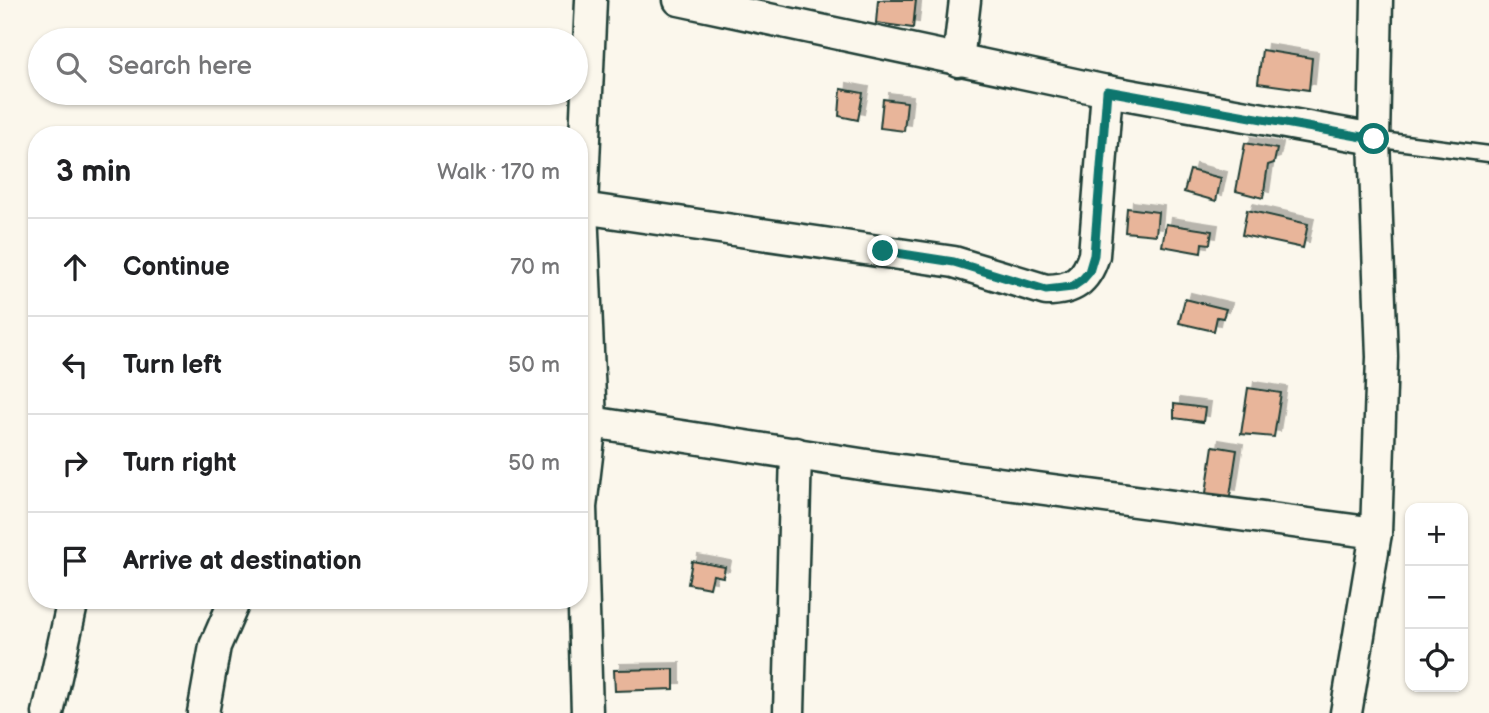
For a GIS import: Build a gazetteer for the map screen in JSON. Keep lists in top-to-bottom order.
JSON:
{
  "page": {
    "search": "Search here",
    "heading": ["3 min", "Walk · 170 m"],
    "list": [
      ["Continue", "70 m"],
      ["Turn left", "50 m"],
      ["Turn right", "50 m"],
      "Arrive at destination"
    ],
    "map_buttons": ["+", "−"]
  }
}
